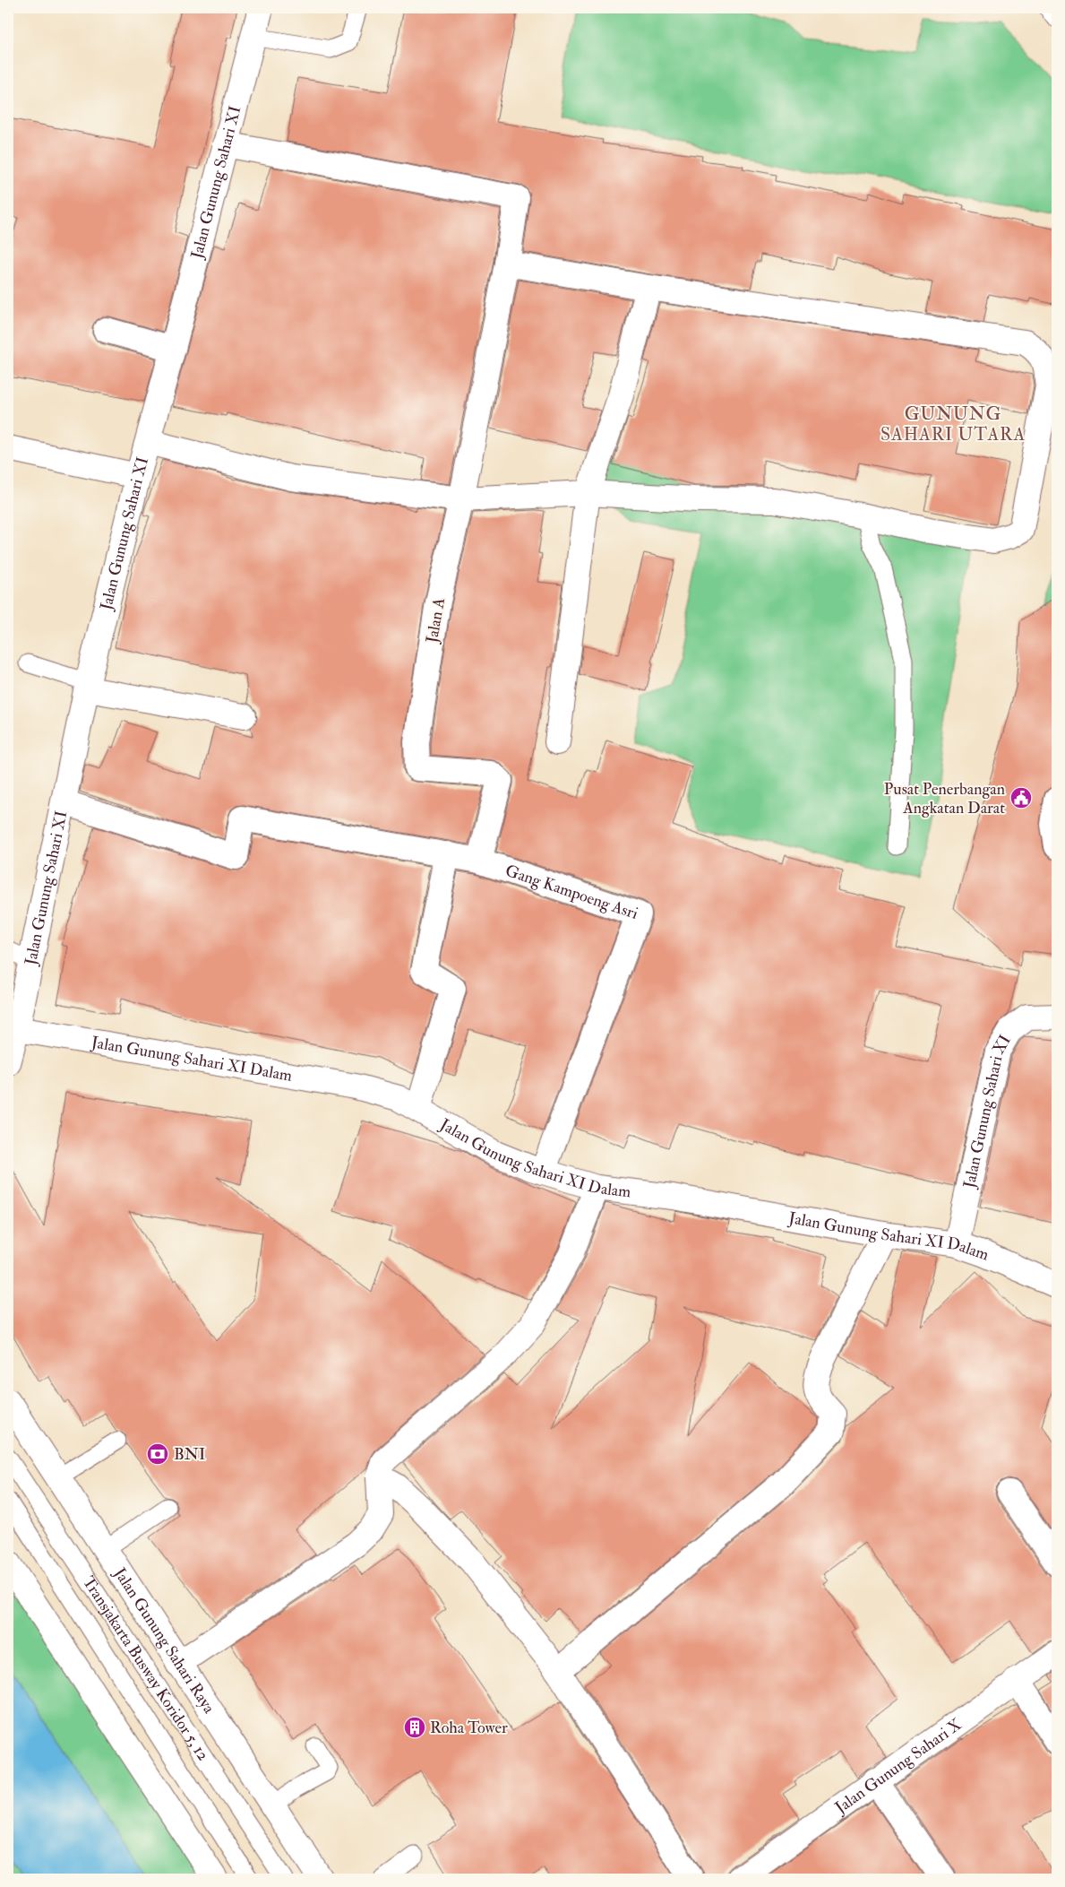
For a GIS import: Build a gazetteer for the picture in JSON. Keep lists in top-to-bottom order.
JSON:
{
  "streets": {
    "street": [
      "Jalan Gunung Sahari XI",
      "Jalan A",
      "Gang Kampoeng Asri",
      "Jalan Gunung Sahari XI Dalam",
      "Jalan Gunung Sahari Raya",
      "Jalan Gunung Sahari X"
    ],
    "lane": ["Transjakarta Busway Koridor 5, 12"]
  },
  "crossings": [
    ["Jalan Gunung Sahari XI", "Jalan A"],
    ["Jalan Gunung Sahari XI", "Jalan Gunung Sahari XI Dalam"],
    ["Jalan A", "Gang Kampoeng Asri"],
    ["Gang Kampoeng Asri", "Jalan Gunung Sahari XI Dalam"]
  ],
  "districts": ["GUNUNG SAHARI UTARA"],
  "places": {
    "public building": ["Pusat Penerbangan Angkatan Darat"],
    "bank": ["BNI"],
    "building": ["Roha Tower"]
  }
}
